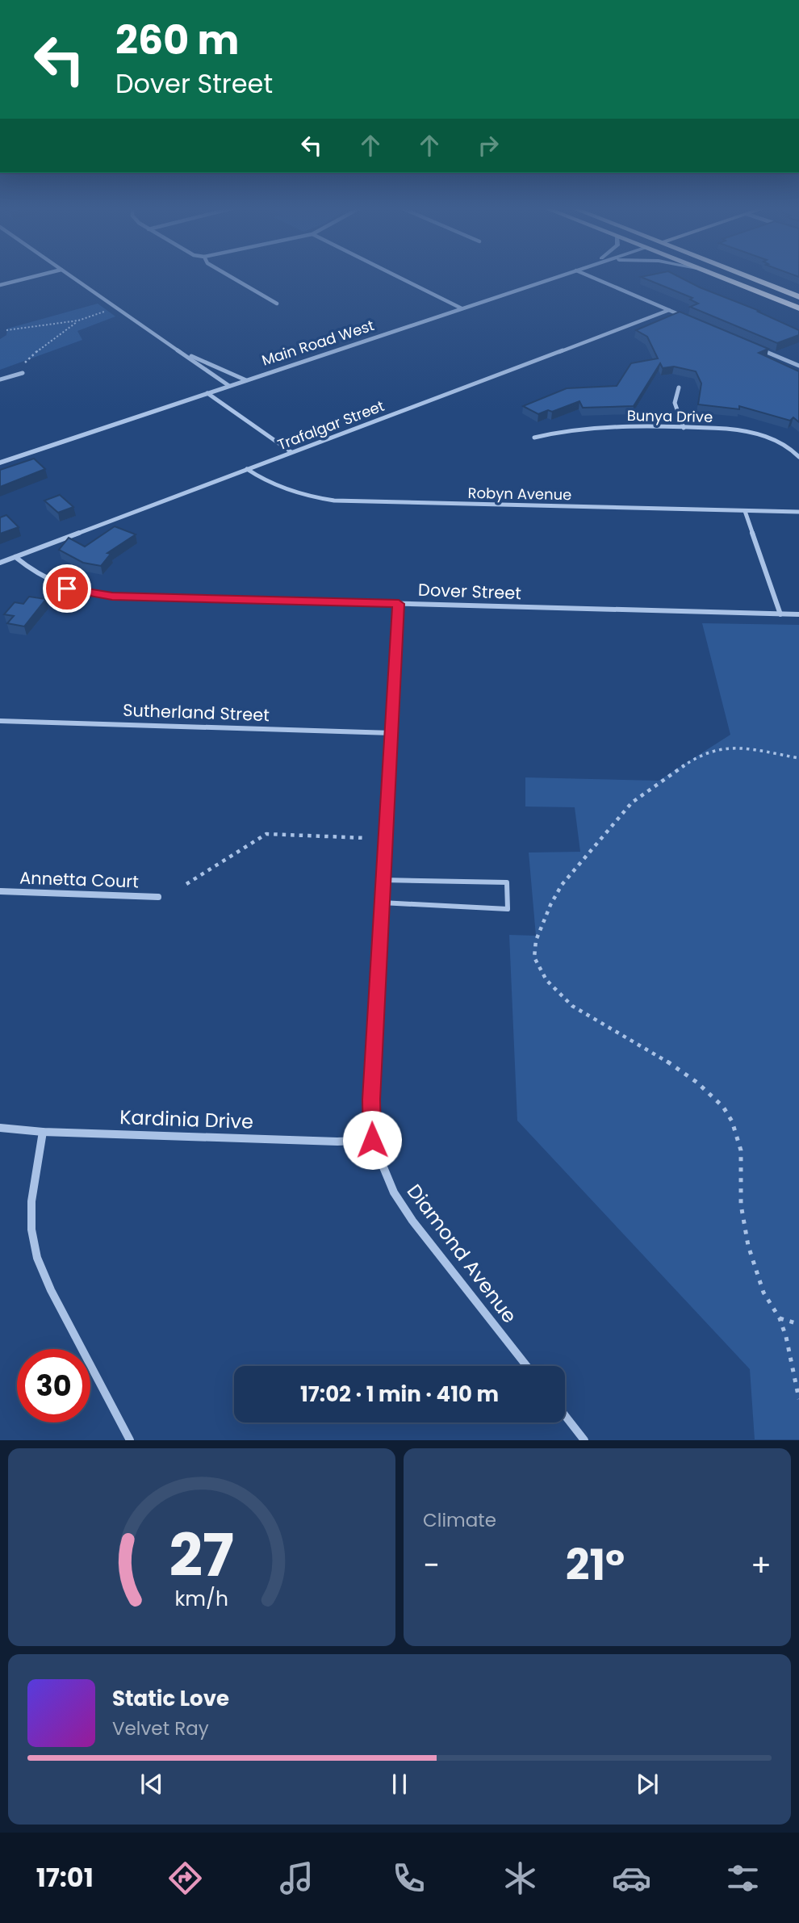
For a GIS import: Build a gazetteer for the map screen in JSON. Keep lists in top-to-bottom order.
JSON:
{
  "streets": {
    "street": [
      "Main Road West",
      "Bunya Drive",
      "Trafalgar Street",
      "Robyn Avenue",
      "Dover Street",
      "Sutherland Street",
      "Annetta Court",
      "Kardinia Drive",
      "Diamond Avenue"
    ]
  },
  "crossings": [
    ["Trafalgar Street", "Robyn Avenue"],
    ["Trafalgar Street", "Dover Street"],
    ["Dover Street", "Diamond Avenue"],
    ["Sutherland Street", "Diamond Avenue"],
    ["Kardinia Drive", "Diamond Avenue"]
  ],
  "page": {
    "turn": ["260 m", "Dover Street"],
    "limit": "30",
    "trip": "17:02 · 1 min · 410 m",
    "tile": "Climate",
    "heat": ["−", "21°", "+"],
    "song": ["Static Love", "Velvet Ray"],
    "tabs": "17:01",
    "gauge": ["27", "km/h"]
  }
}
